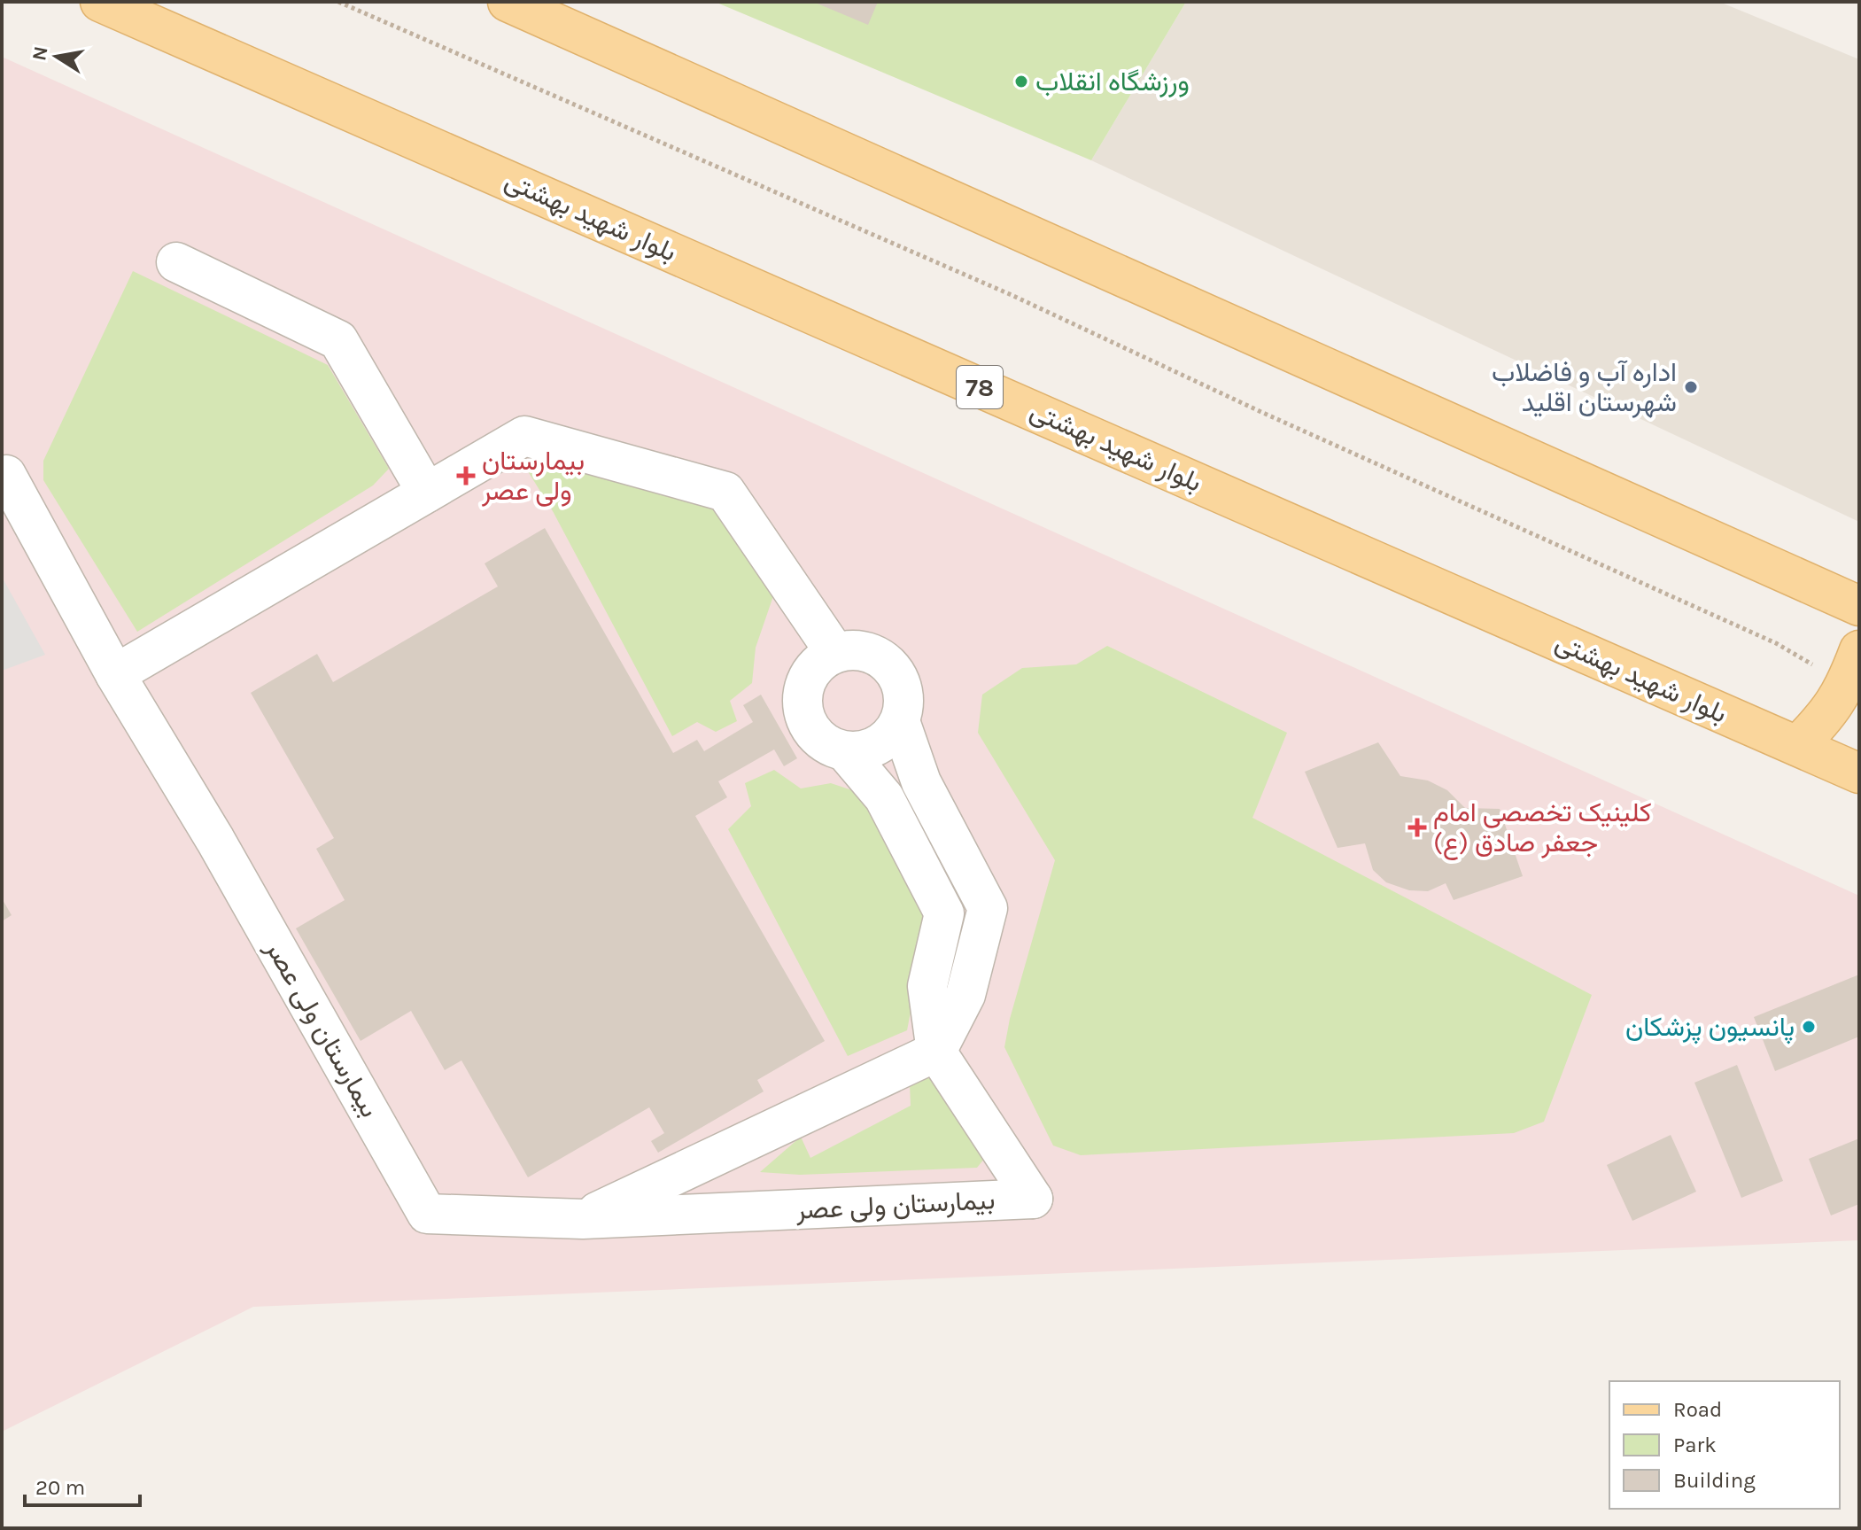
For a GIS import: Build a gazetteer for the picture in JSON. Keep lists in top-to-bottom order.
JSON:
{
  "streets": {
    "main road": ["بلوار شهید بهشتی", "78"],
    "lane": ["بیمارستان ولی عصر"]
  },
  "places": {
    "other": ["ورزشگاه انقلاب", "اداره آب و فاضلاب شهرستان اقلید", "پانسیون پزشکان"],
    "health": ["بیمارستان ولی عصر", "کلینیک تخصصی امام جعفر صادق (ع)"]
  },
  "legend": ["Road", "Park", "Building"],
  "scale_bar": "20 m",
  "north": "left"
}
